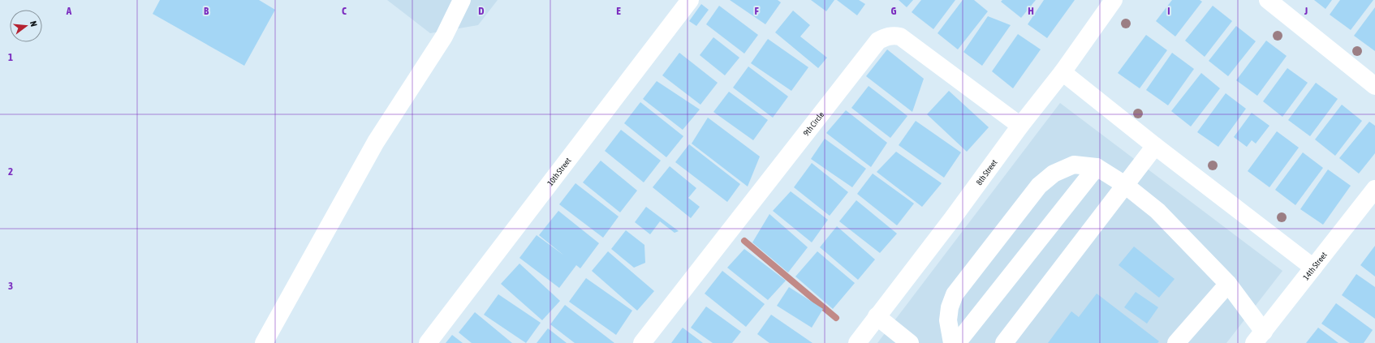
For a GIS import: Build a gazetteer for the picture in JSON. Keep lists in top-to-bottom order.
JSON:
{
  "streets": {
    "street": [
      "9th Circle",
      "10th Street",
      "8th Street",
      "14th Street"
    ]
  },
  "crossings": [
    ["9th Circle", "8th Street"]
  ],
  "north": "right",
  "grid": {
    "columns": [
      "A",
      "B",
      "C",
      "D",
      "E",
      "F",
      "G",
      "H",
      "I",
      "J"
    ],
    "rows": ["1", "2", "3"]
  }
}
